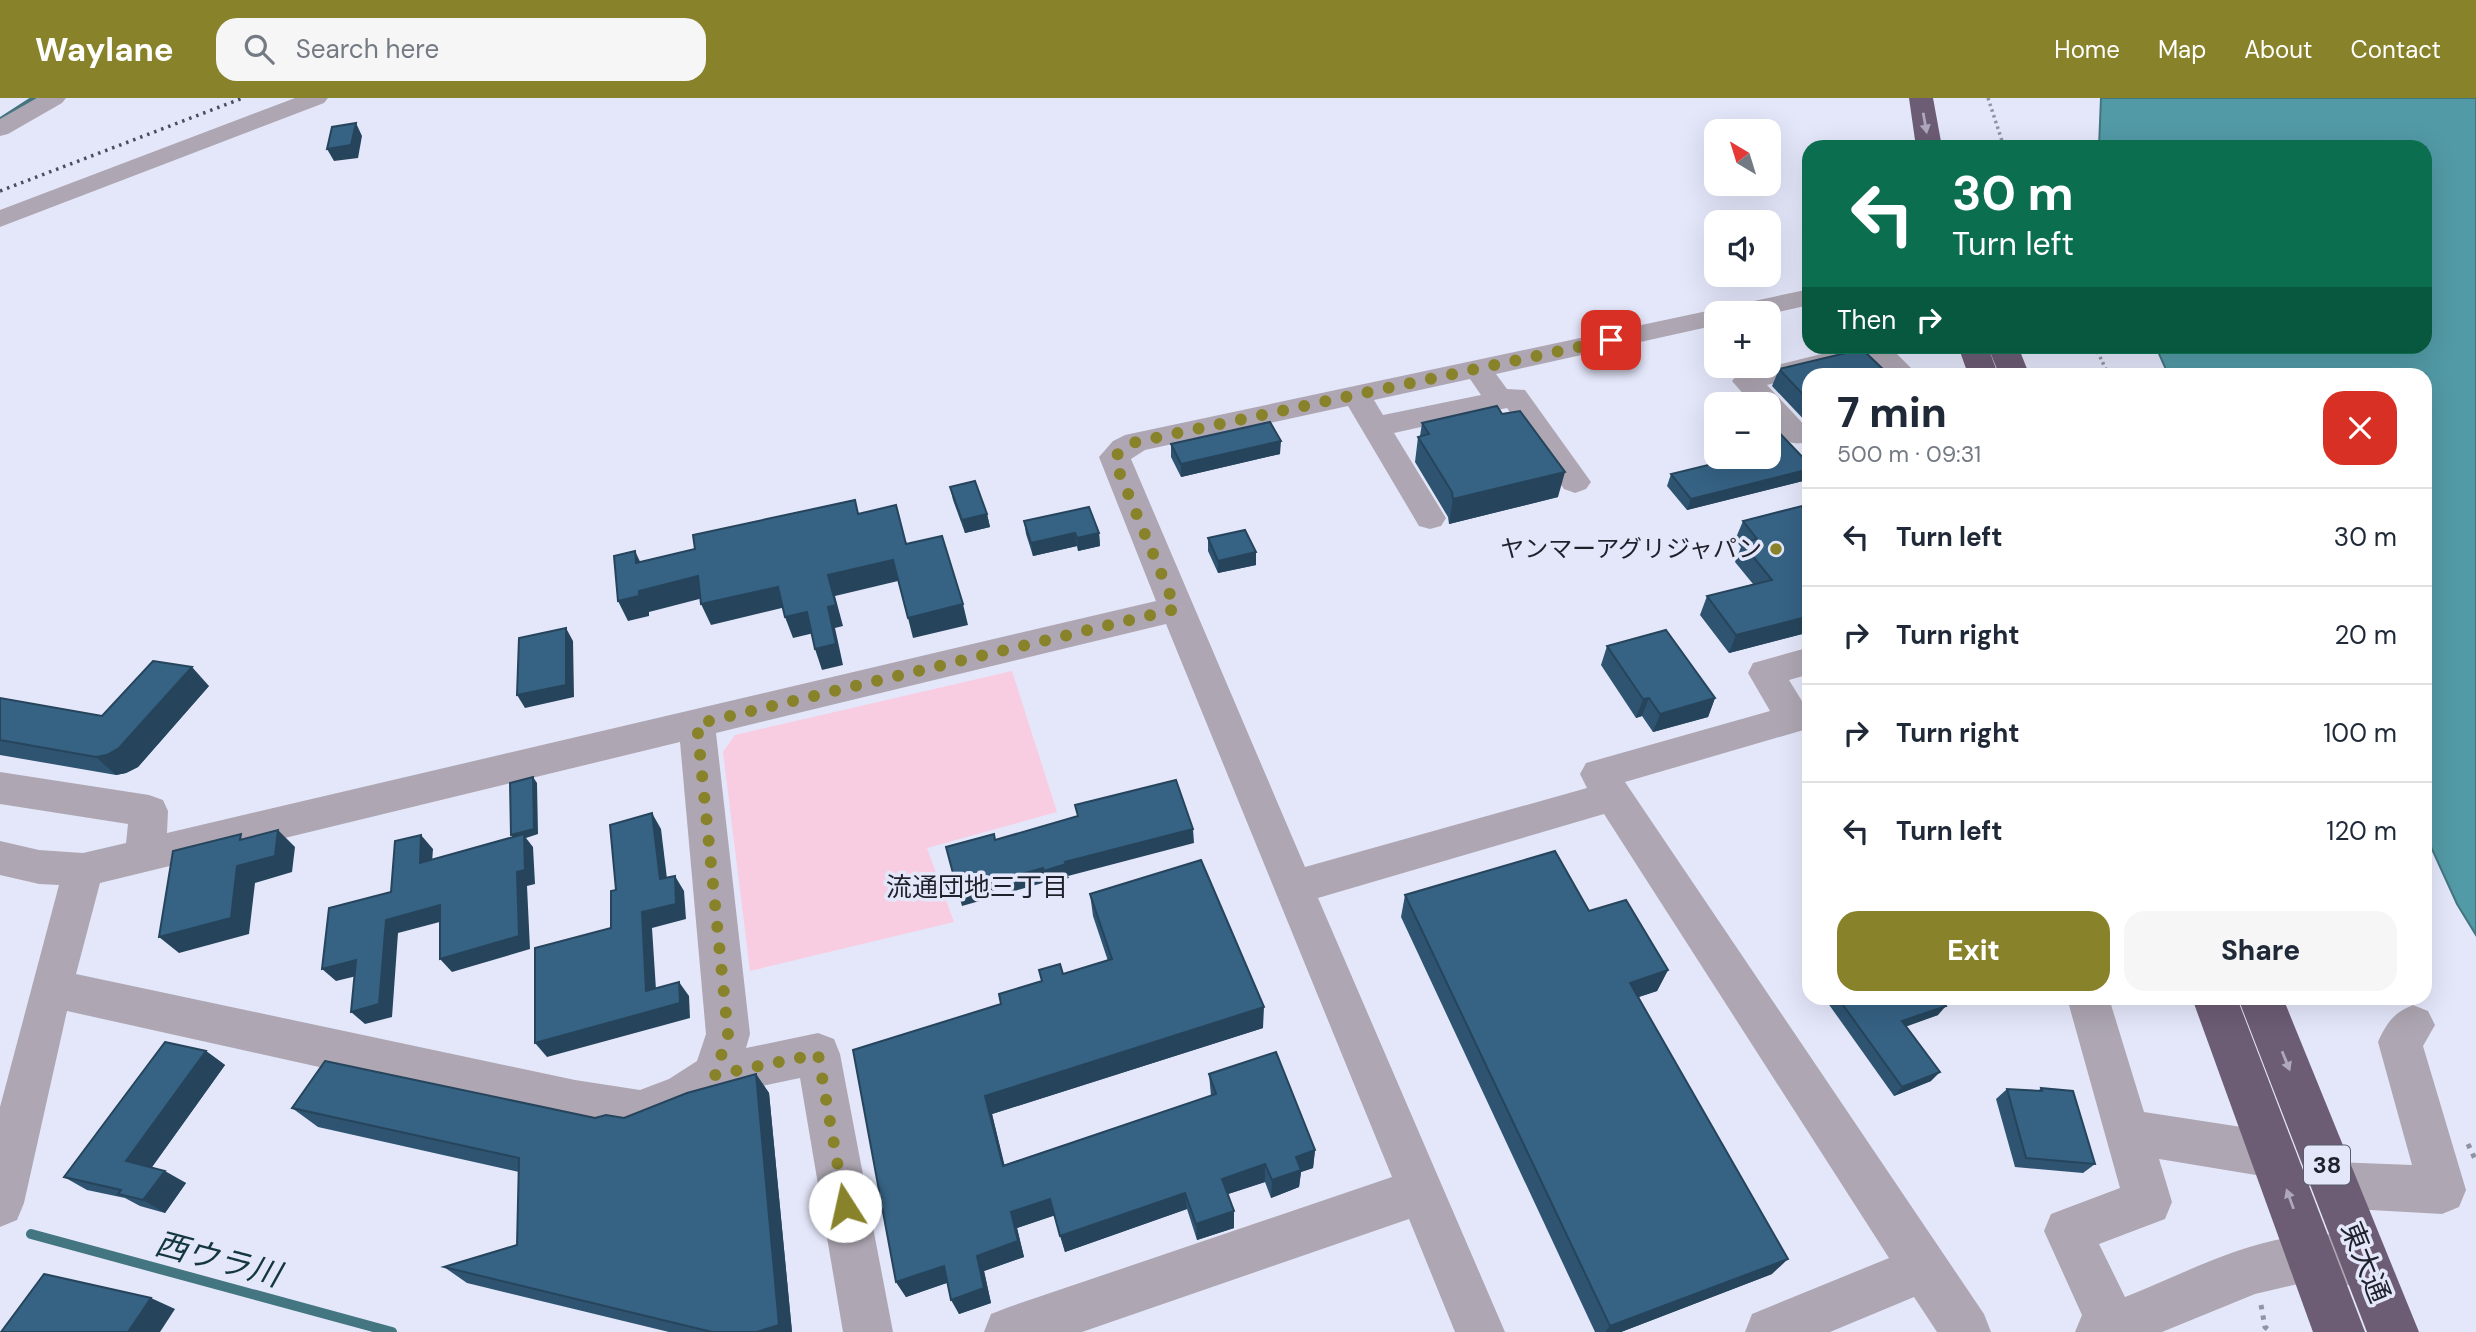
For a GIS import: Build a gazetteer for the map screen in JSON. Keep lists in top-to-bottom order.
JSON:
{
  "streets": {
    "highway": ["38", "東大通"]
  },
  "districts": ["流通団地三丁目"],
  "water": ["西ウラ川"],
  "places": ["ヤンマーアグリジャパン"],
  "north": "top left",
  "page": {
    "header": "Waylane",
    "search": "Search here",
    "nav": [
      "Home",
      "Map",
      "About",
      "Contact"
    ],
    "map_buttons": ["+", "−"],
    "turn": ["30 m", "Turn left"],
    "then": "Then",
    "heading": ["7 min", "500 m · 09:31"],
    "list": [
      {
        "name": "Turn left",
        "value": "30 m"
      },
      {
        "name": "Turn right",
        "value": "20 m"
      },
      {
        "name": "Turn right",
        "value": "100 m"
      },
      {
        "name": "Turn left",
        "value": "120 m"
      }
    ],
    "buttons": ["Exit", "Share"]
  }
}
